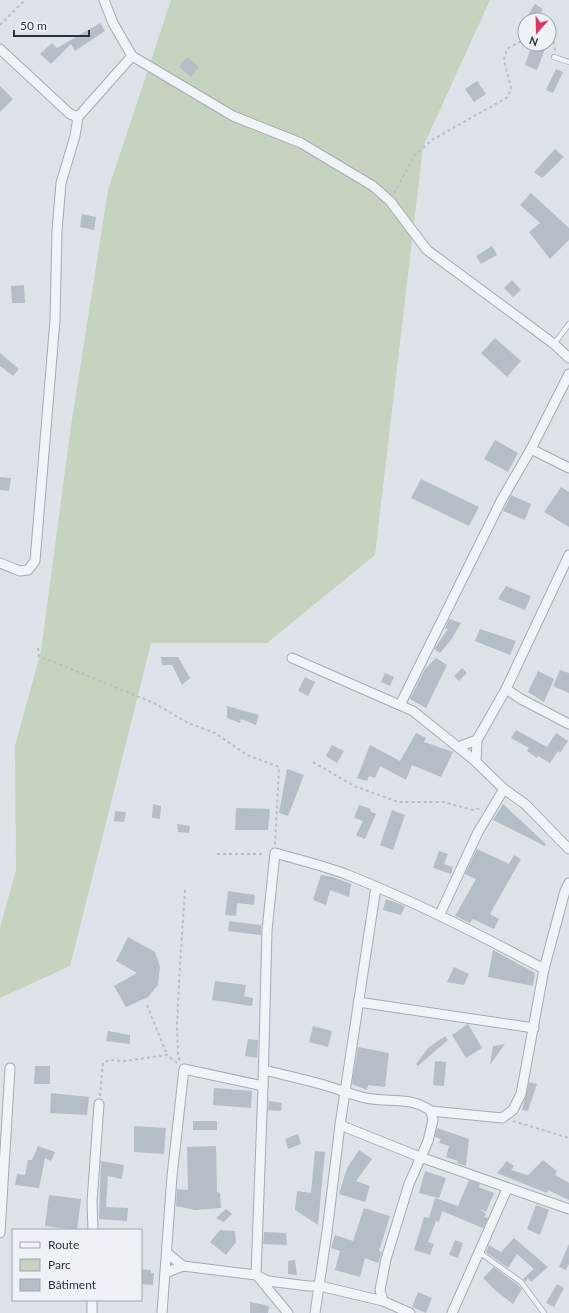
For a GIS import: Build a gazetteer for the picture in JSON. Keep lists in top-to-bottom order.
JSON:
{
  "legend": ["Route", "Parc", "Bâtiment"],
  "scale_bar": "50 m",
  "north": "bottom"
}
